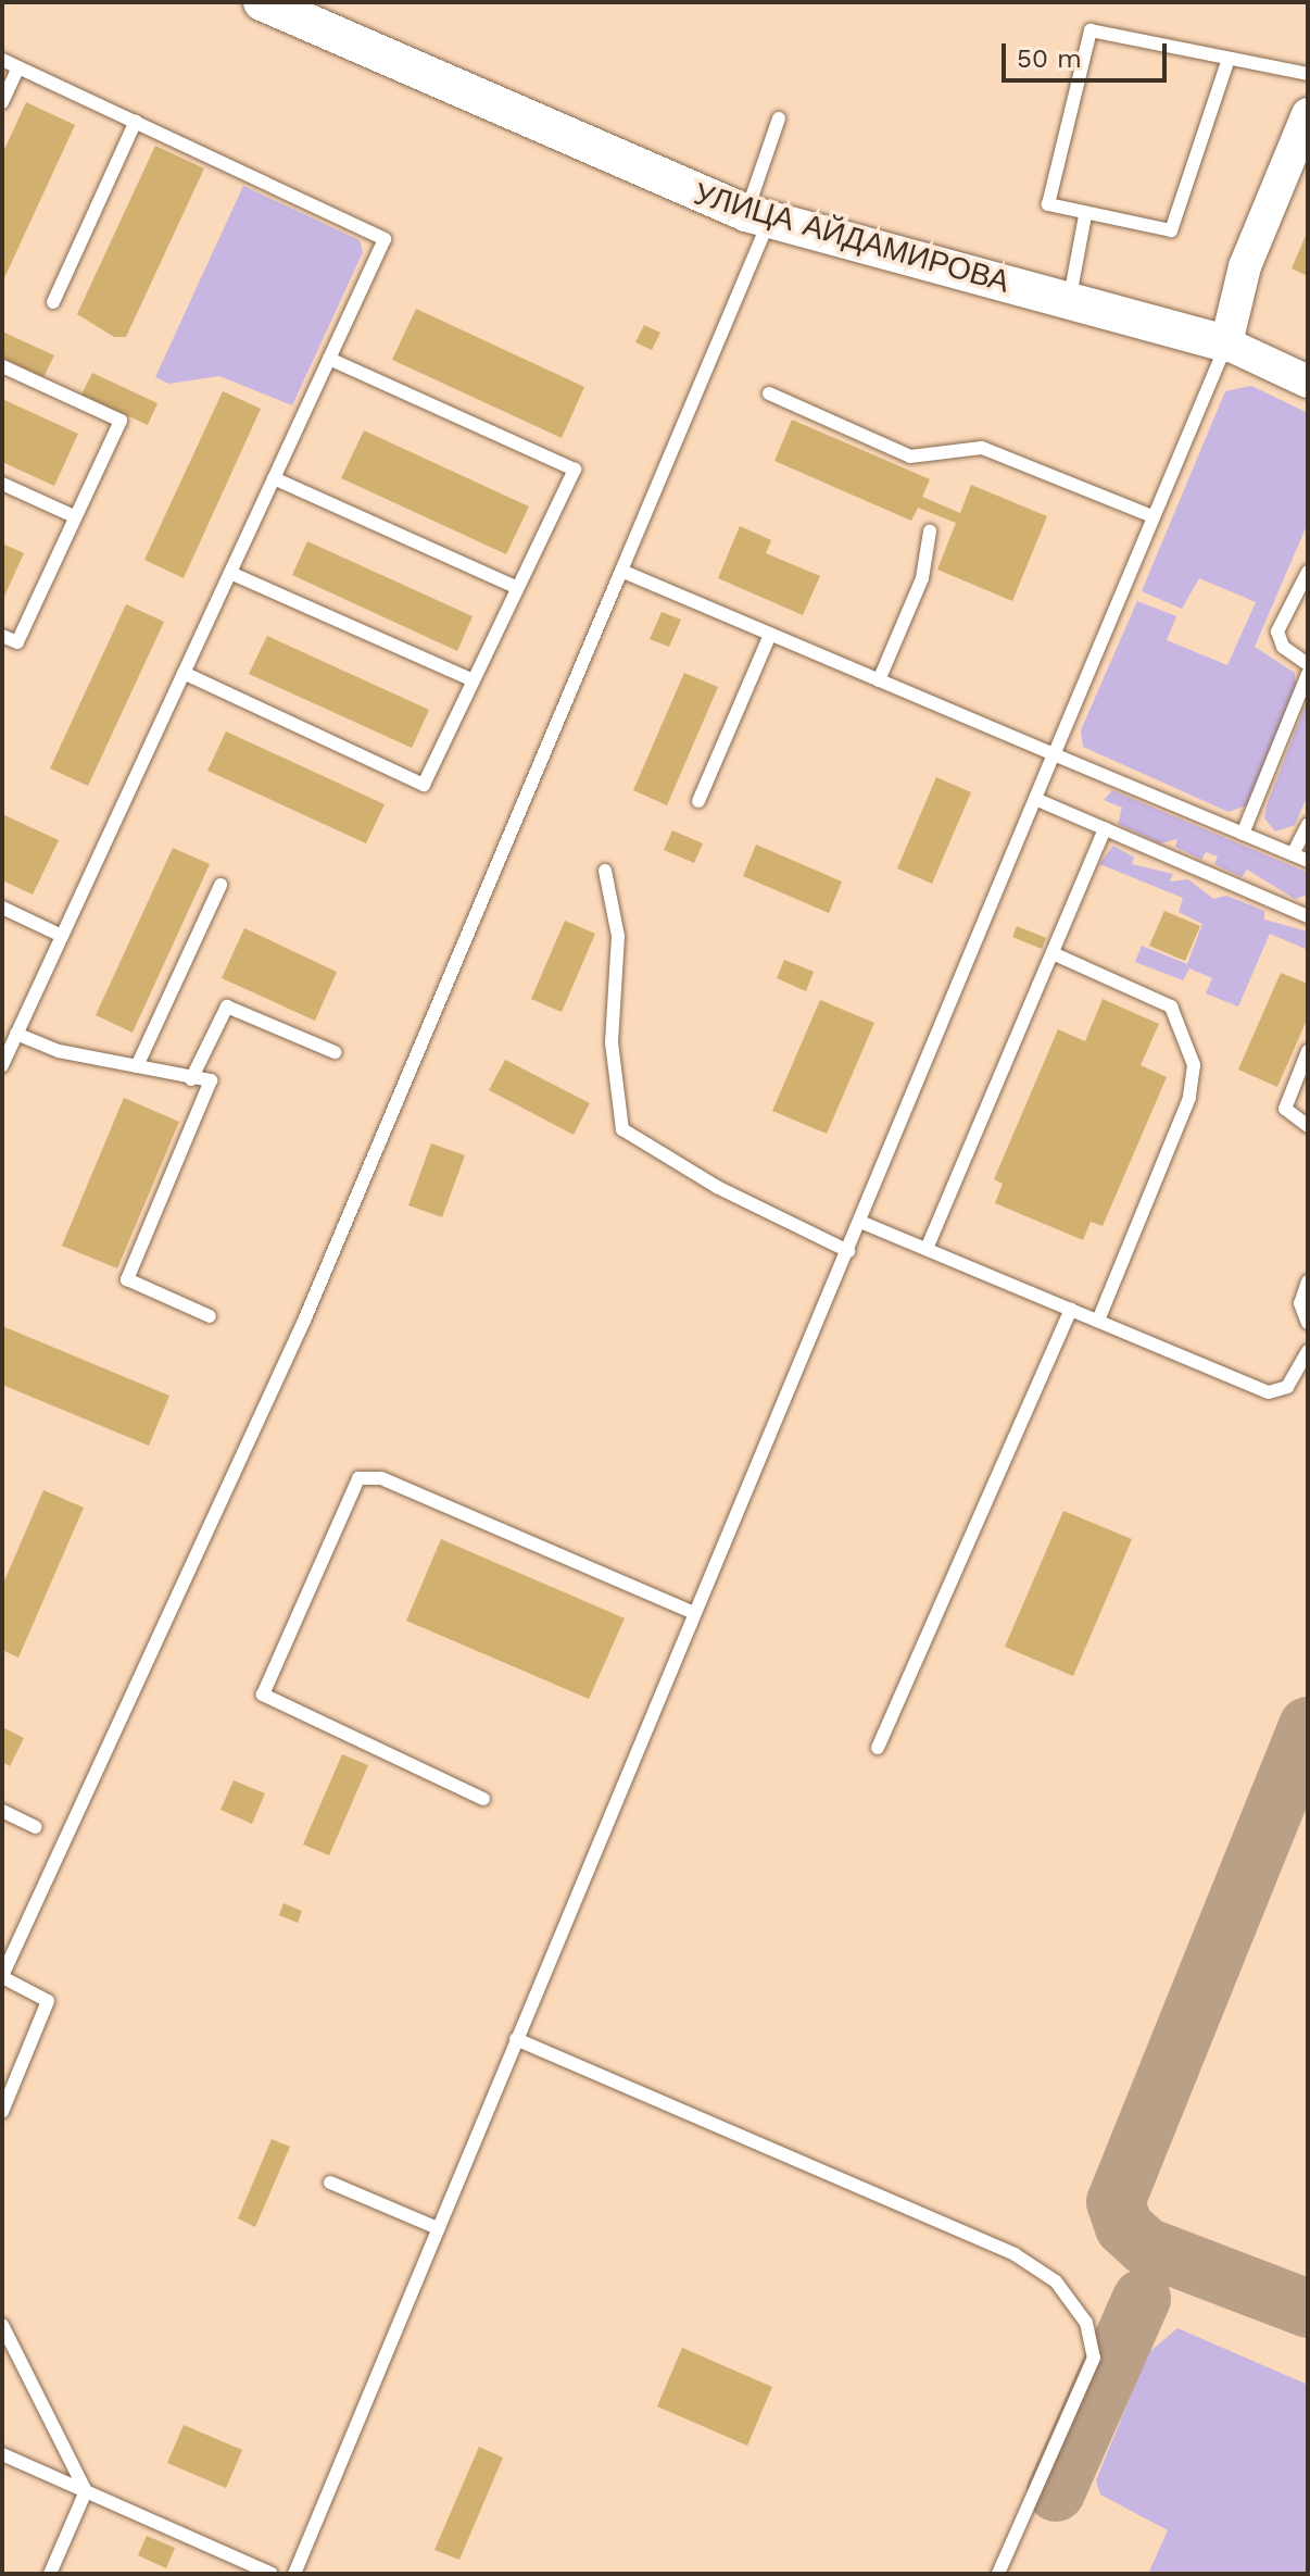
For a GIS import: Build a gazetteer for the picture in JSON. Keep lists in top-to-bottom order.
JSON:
{
  "streets": {
    "main road": ["УЛИЦА АЙДАМИРОВА"]
  },
  "scale_bar": "50 m"
}
